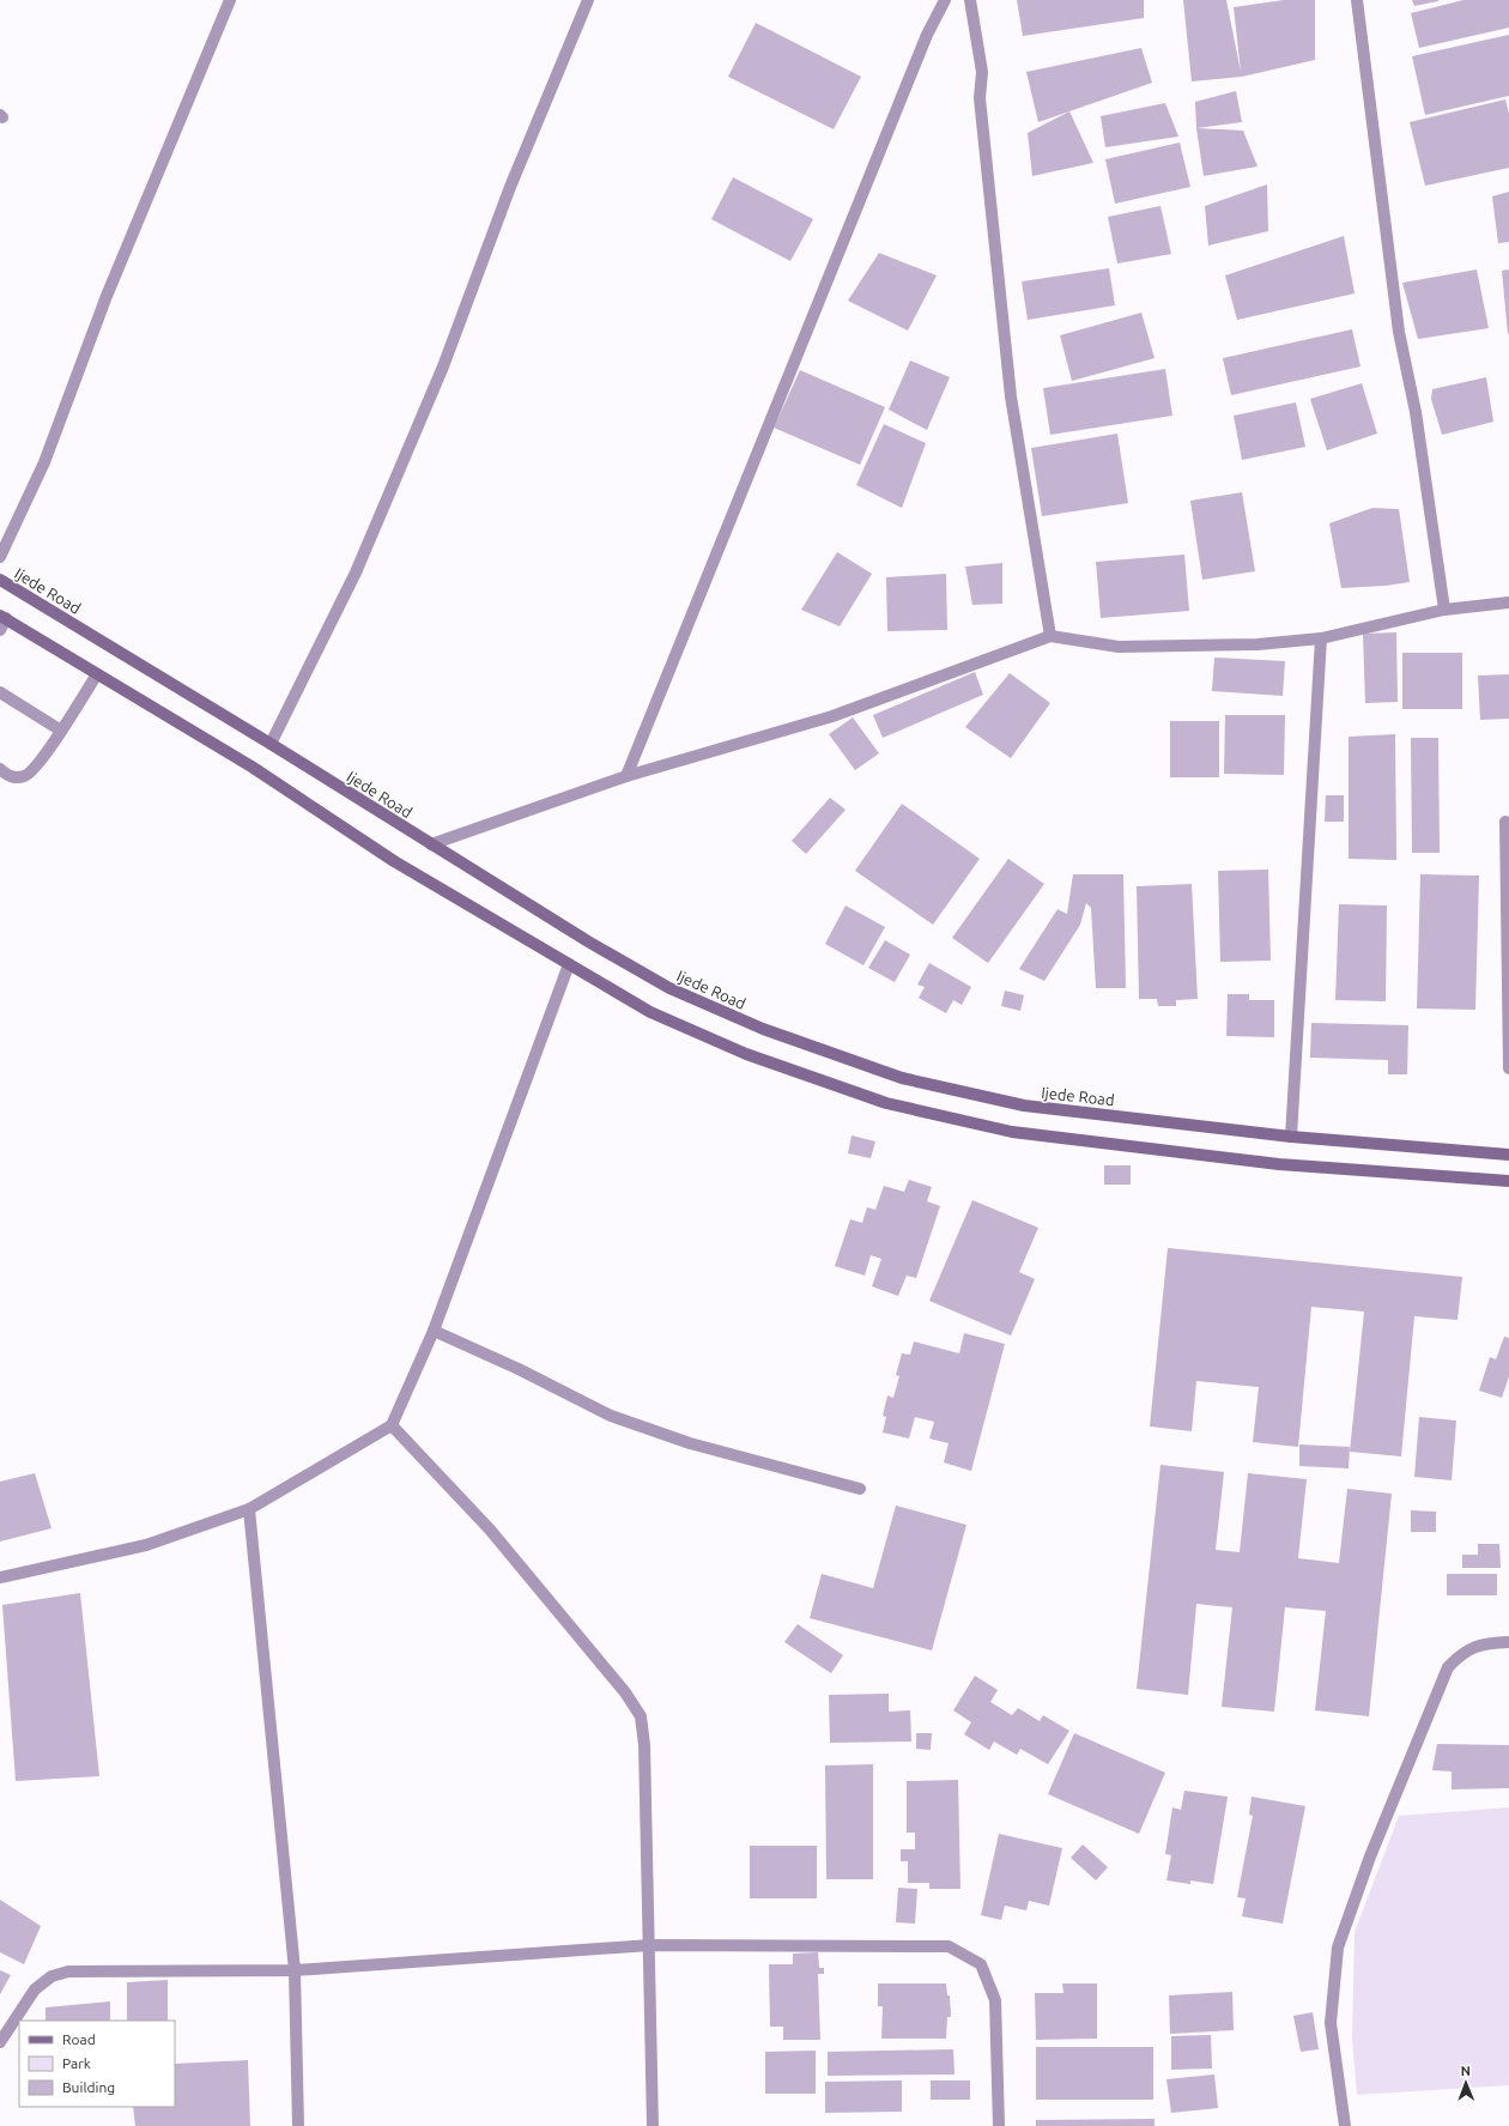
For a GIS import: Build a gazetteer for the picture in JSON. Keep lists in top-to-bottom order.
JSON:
{
  "streets": {
    "main road": ["Ijede Road"]
  },
  "legend": ["Road", "Park", "Building"],
  "north": "top"
}
